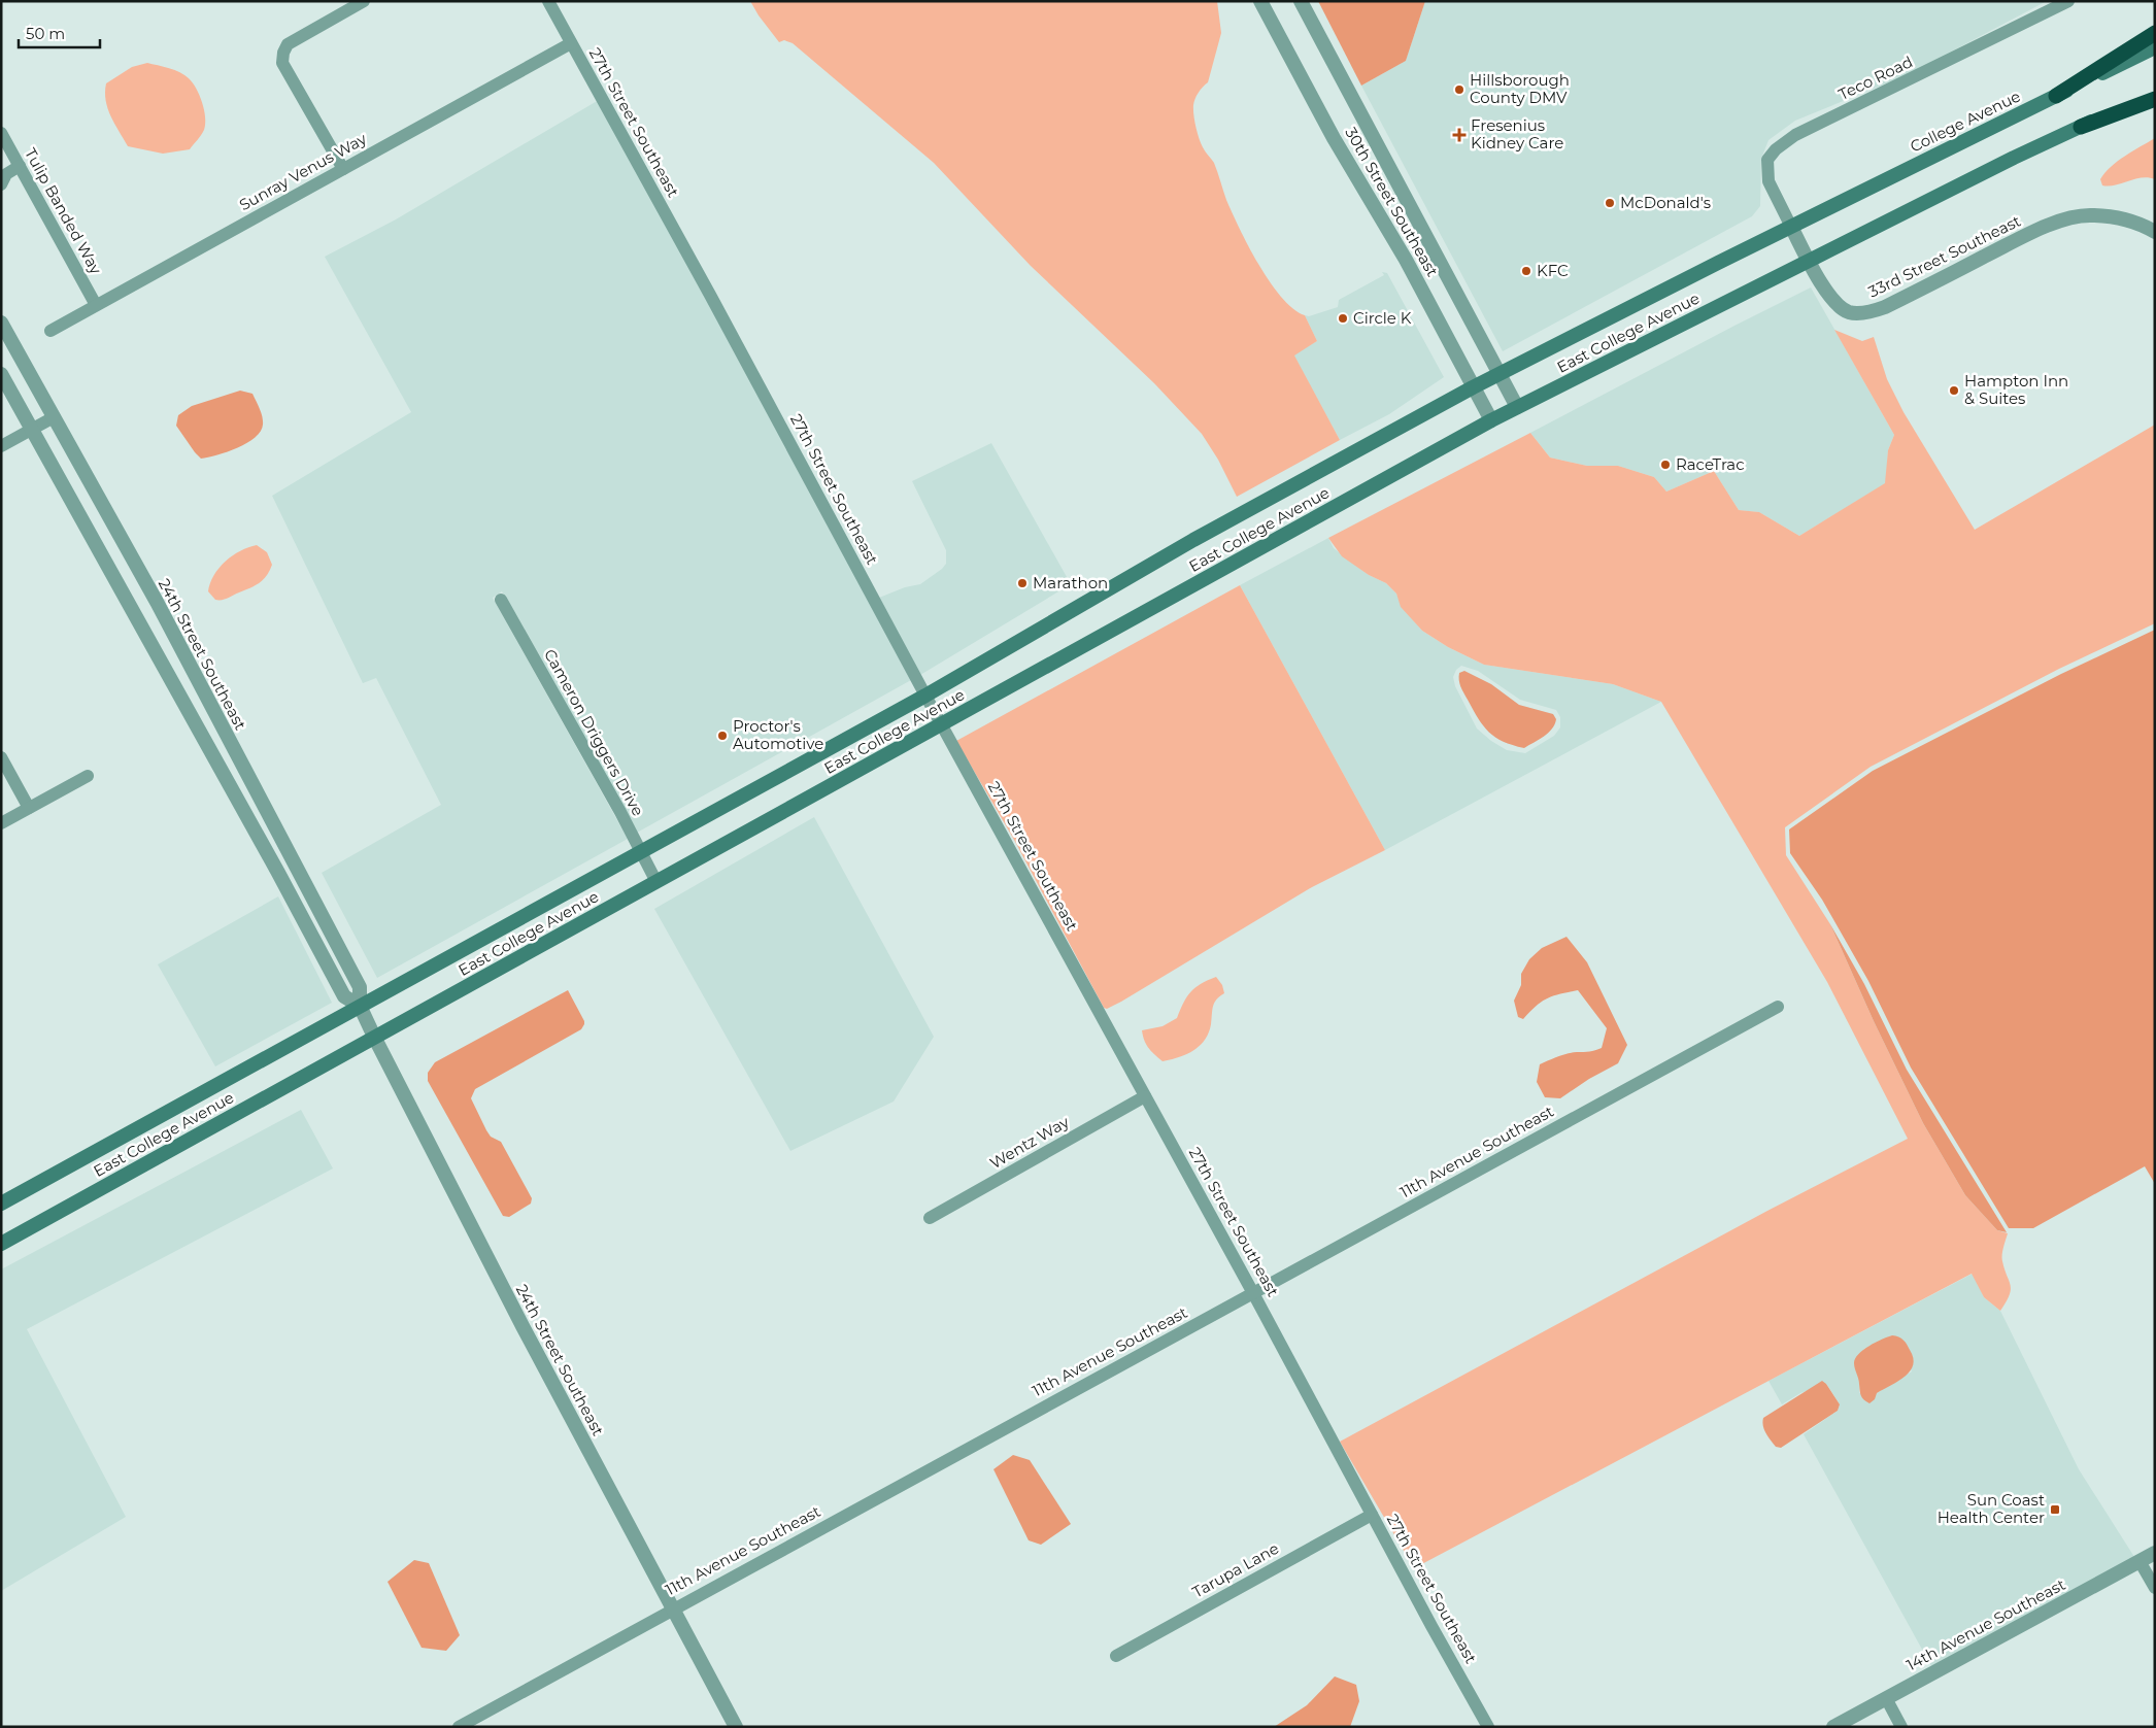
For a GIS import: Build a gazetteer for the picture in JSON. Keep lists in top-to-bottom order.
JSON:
{
  "streets": {
    "main road": ["College Avenue", "East College Avenue"],
    "street": [
      "Teco Road",
      "27th Street Southeast",
      "Sunray Venus Way",
      "30th Street Southeast",
      "Tulip Banded Way",
      "33rd Street Southeast",
      "24th Street Southeast",
      "Cameron Driggers Drive",
      "Wentz Way",
      "11th Avenue Southeast",
      "Tarupa Lane",
      "14th Avenue Southeast"
    ]
  },
  "crossings": [
    ["Teco Road", "College Avenue"],
    ["Teco Road", "33rd Street Southeast"],
    ["Teco Road", "East College Avenue"],
    ["College Avenue", "33rd Street Southeast"],
    ["College Avenue", "East College Avenue"],
    ["27th Street Southeast", "Sunray Venus Way"],
    ["27th Street Southeast", "East College Avenue"],
    ["27th Street Southeast", "Wentz Way"],
    ["27th Street Southeast", "11th Avenue Southeast"],
    ["27th Street Southeast", "Tarupa Lane"],
    ["Sunray Venus Way", "Tulip Banded Way"],
    ["30th Street Southeast", "East College Avenue"],
    ["33rd Street Southeast", "East College Avenue"],
    ["East College Avenue", "24th Street Southeast"],
    ["East College Avenue", "Cameron Driggers Drive"],
    ["24th Street Southeast", "11th Avenue Southeast"]
  ],
  "places": {
    "other": [
      "Hillsborough County DMV",
      "McDonald's",
      "KFC",
      "Circle K",
      "Hampton Inn & Suites",
      "RaceTrac",
      "Marathon",
      "Proctor's Automotive"
    ],
    "health": ["Fresenius Kidney Care"],
    "transit": ["Sun Coast Health Center"]
  },
  "scale_bar": "50 m"
}
